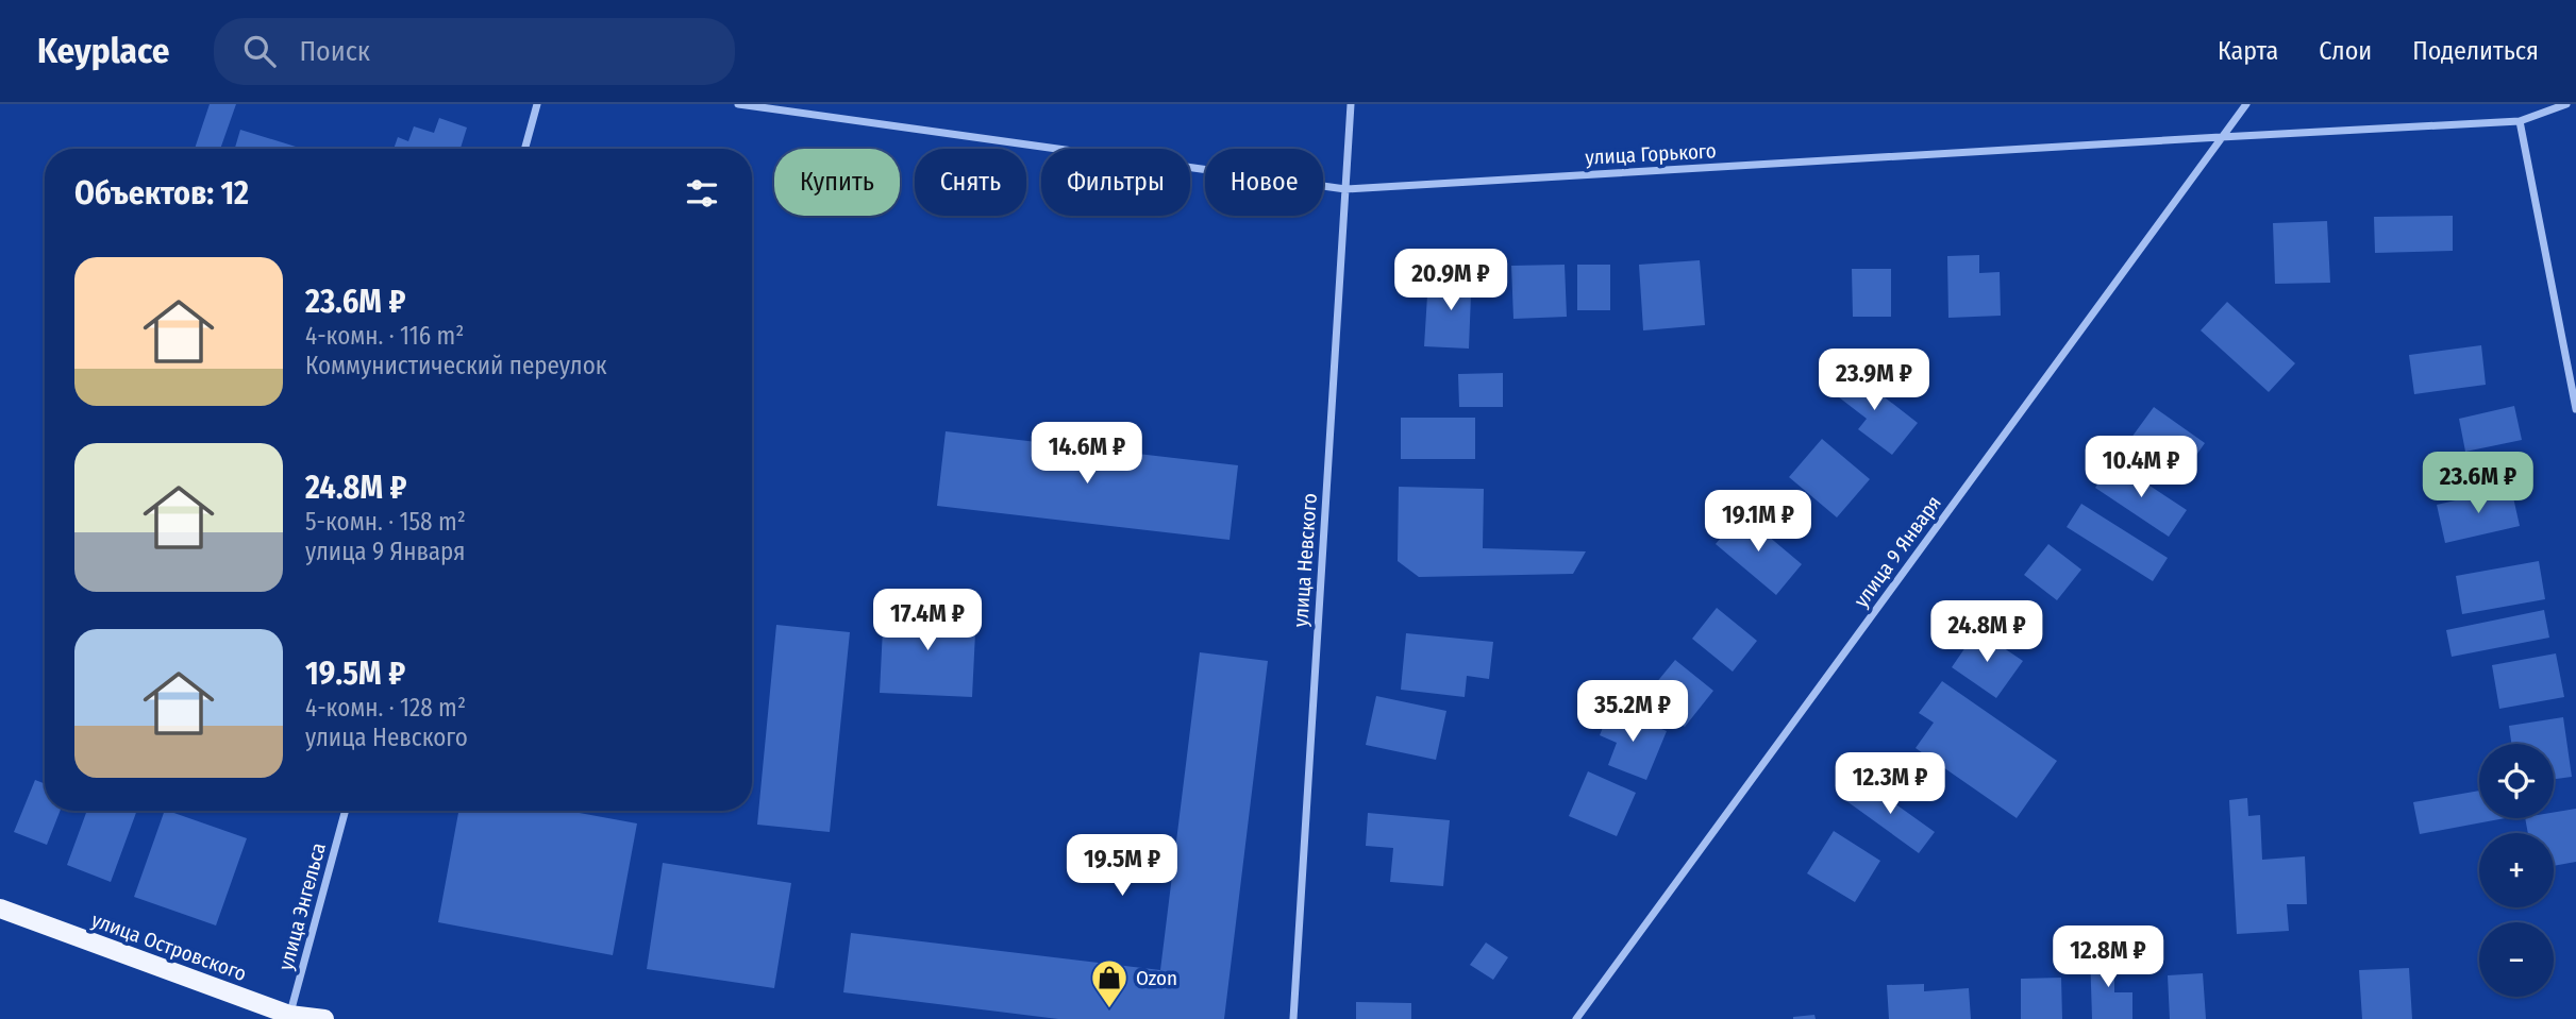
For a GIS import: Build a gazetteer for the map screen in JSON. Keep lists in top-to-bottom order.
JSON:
{
  "streets": {
    "main road": ["улица Островского"],
    "street": [
      "улица Горького",
      "улица 9 Января",
      "улица Невского",
      "улица Энгельса"
    ]
  },
  "crossings": [
    ["улица Горького", "улица 9 Января"],
    ["улица Горького", "улица Невского"],
    ["улица Энгельса", "улица Островского"]
  ],
  "places": {
    "shop": ["Ozon"]
  },
  "page": {
    "header": "Keyplace",
    "search": "Поиск",
    "nav": ["Карта", "Слои", "Поделиться"],
    "chip": [
      "Купить",
      "Снять",
      "Фильтры",
      "Новое"
    ],
    "heading": "Объектов: 12",
    "list": [
      {
        "name": "23.6M ₽",
        "note": "4-комн. · 116 m² · Коммунистический переулок"
      },
      {
        "name": "24.8M ₽",
        "note": "5-комн. · 158 m² · улица 9 Января"
      },
      {
        "name": "19.5M ₽",
        "note": "4-комн. · 128 m² · улица Невского"
      }
    ],
    "price": [
      "20.9M ₽",
      "23.9M ₽",
      "14.6M ₽",
      "10.4M ₽",
      "23.6M ₽",
      "19.1M ₽",
      "17.4M ₽",
      "24.8M ₽",
      "35.2M ₽",
      "12.3M ₽",
      "19.5M ₽",
      "12.8M ₽"
    ],
    "map_buttons": ["+", "−"]
  }
}
